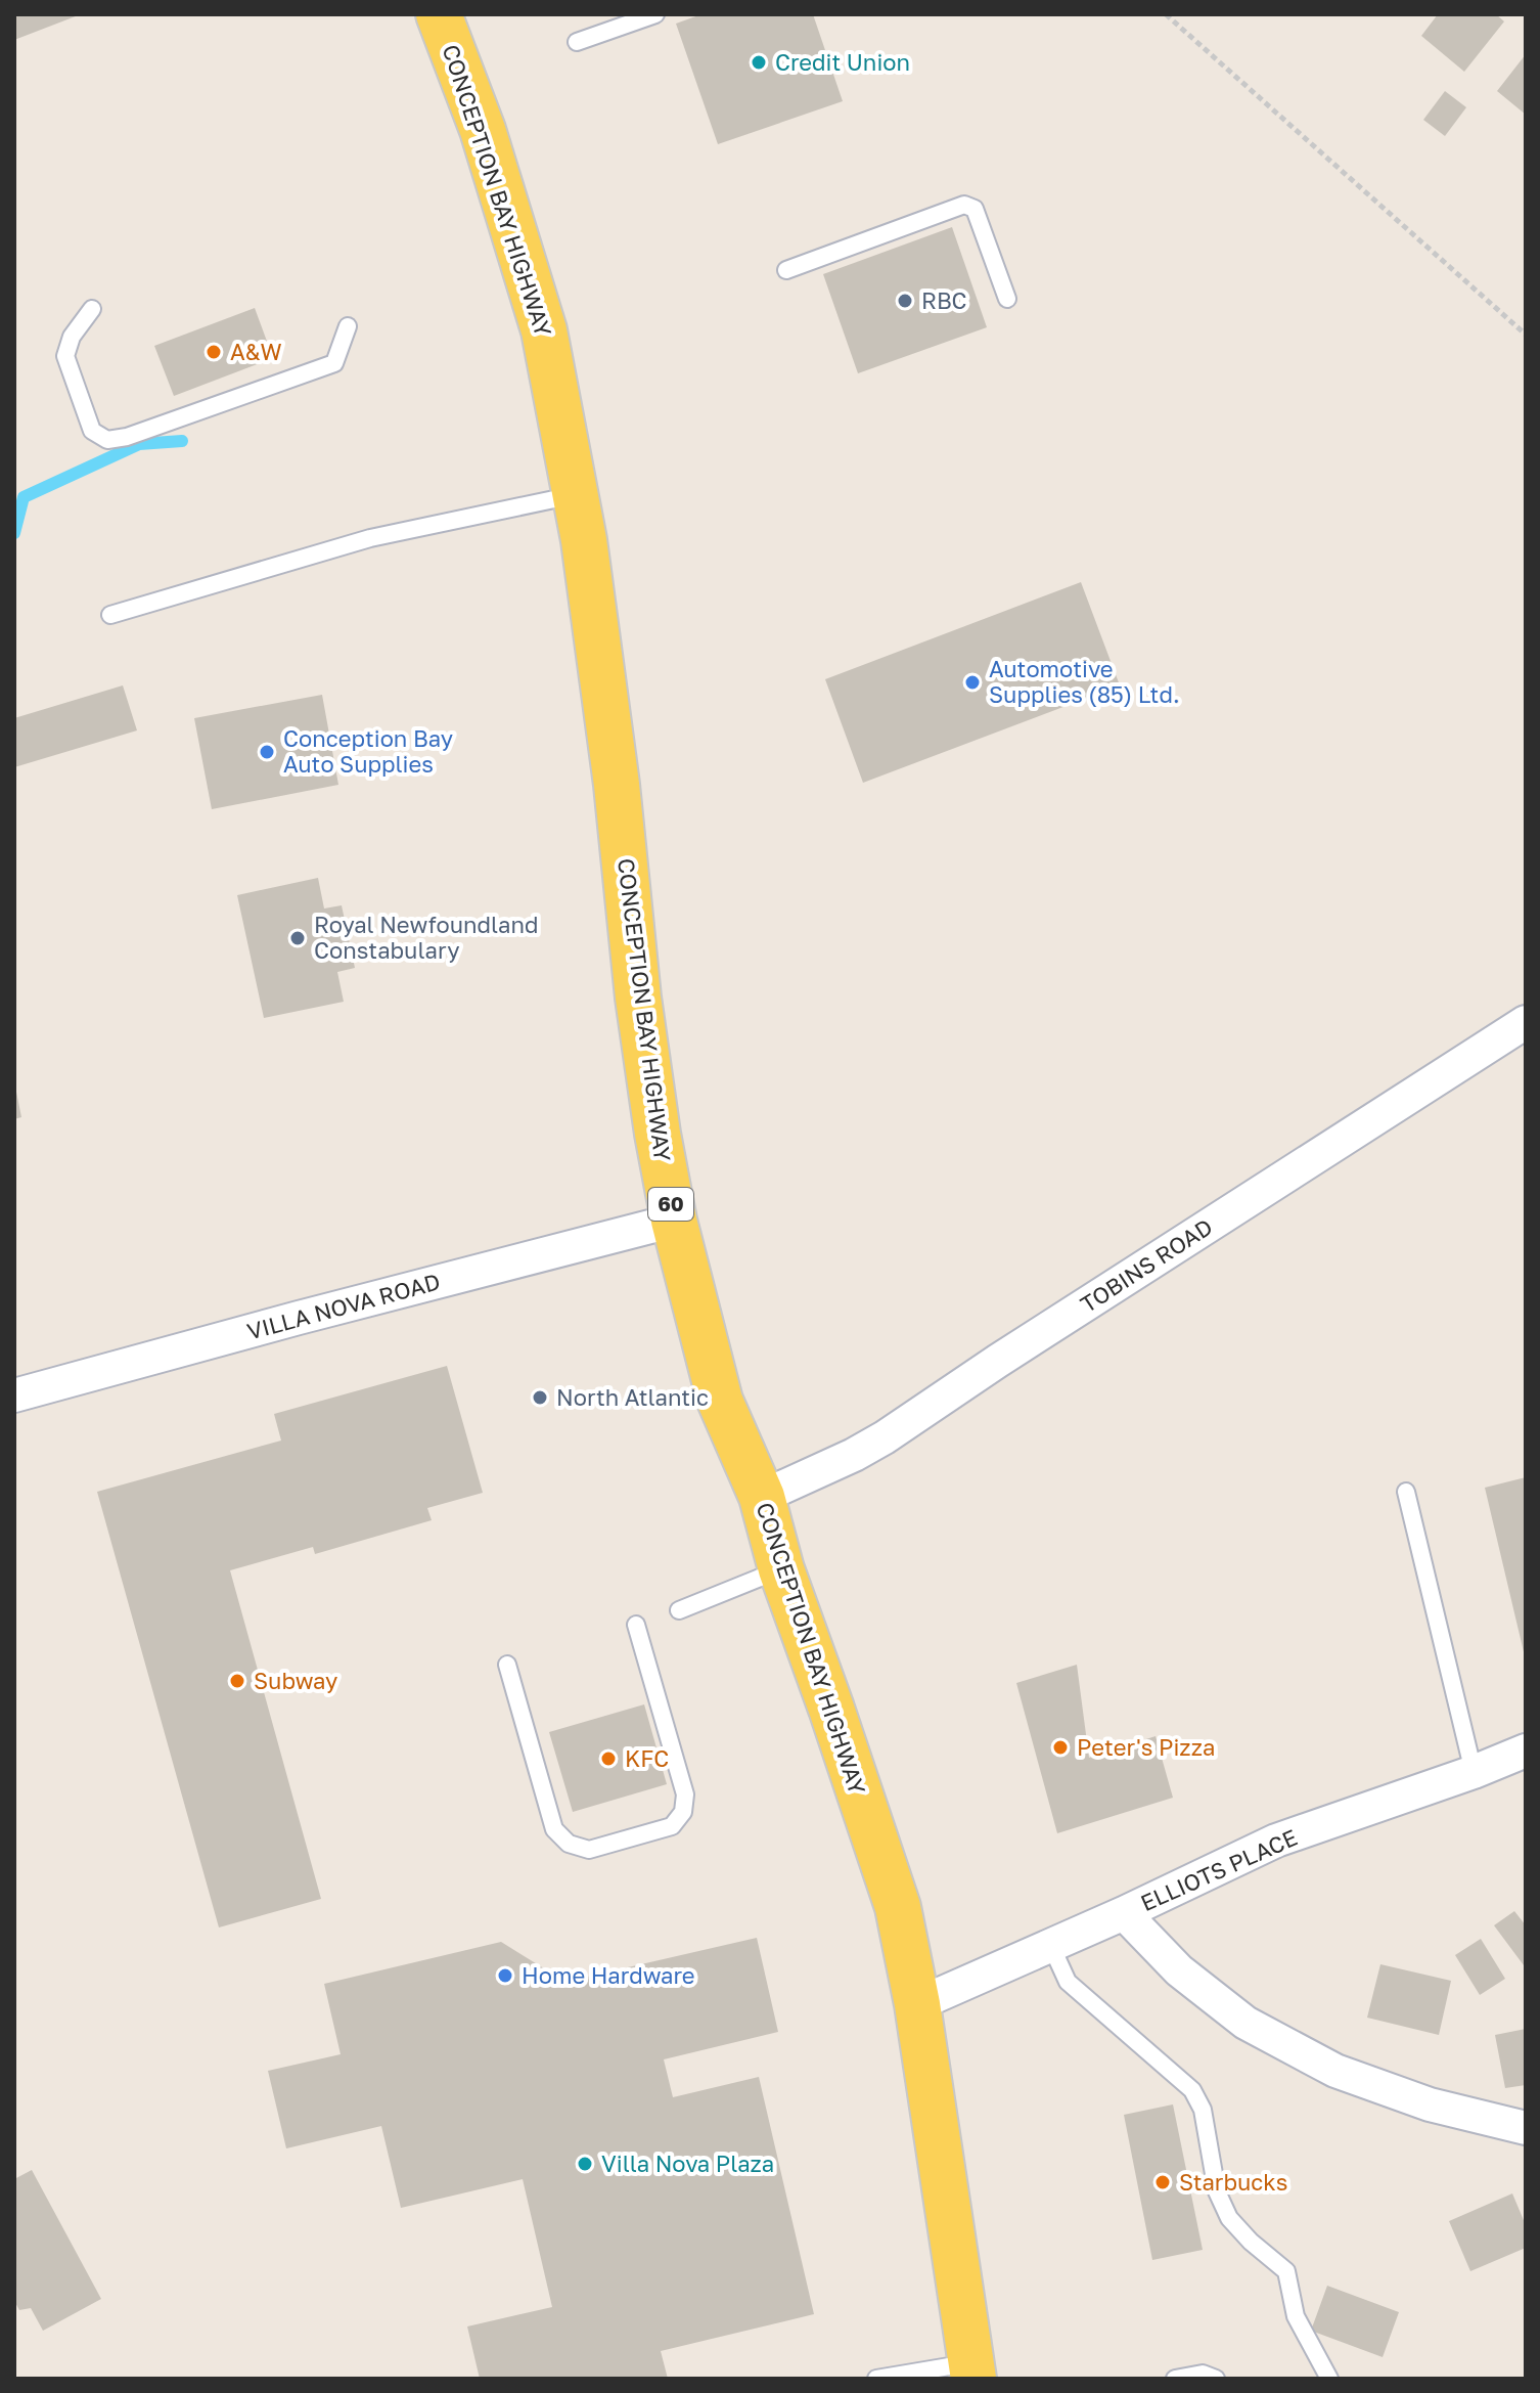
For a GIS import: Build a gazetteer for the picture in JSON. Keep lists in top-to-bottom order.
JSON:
{
  "streets": {
    "main road": ["CONCEPTION BAY HIGHWAY", "60"],
    "street": ["TOBINS ROAD", "VILLA NOVA ROAD", "ELLIOTS PLACE"]
  },
  "crossings": [
    ["CONCEPTION BAY HIGHWAY", "TOBINS ROAD"],
    ["CONCEPTION BAY HIGHWAY", "VILLA NOVA ROAD"],
    ["CONCEPTION BAY HIGHWAY", "ELLIOTS PLACE"]
  ],
  "places": [
    "Credit Union",
    "RBC",
    "A&W",
    "Automotive Supplies (85) Ltd.",
    "Conception Bay Auto Supplies",
    "Royal Newfoundland Constabulary",
    "North Atlantic",
    "Subway",
    "Peter's Pizza",
    "KFC",
    "Home Hardware",
    "Villa Nova Plaza",
    "Starbucks"
  ]
}
